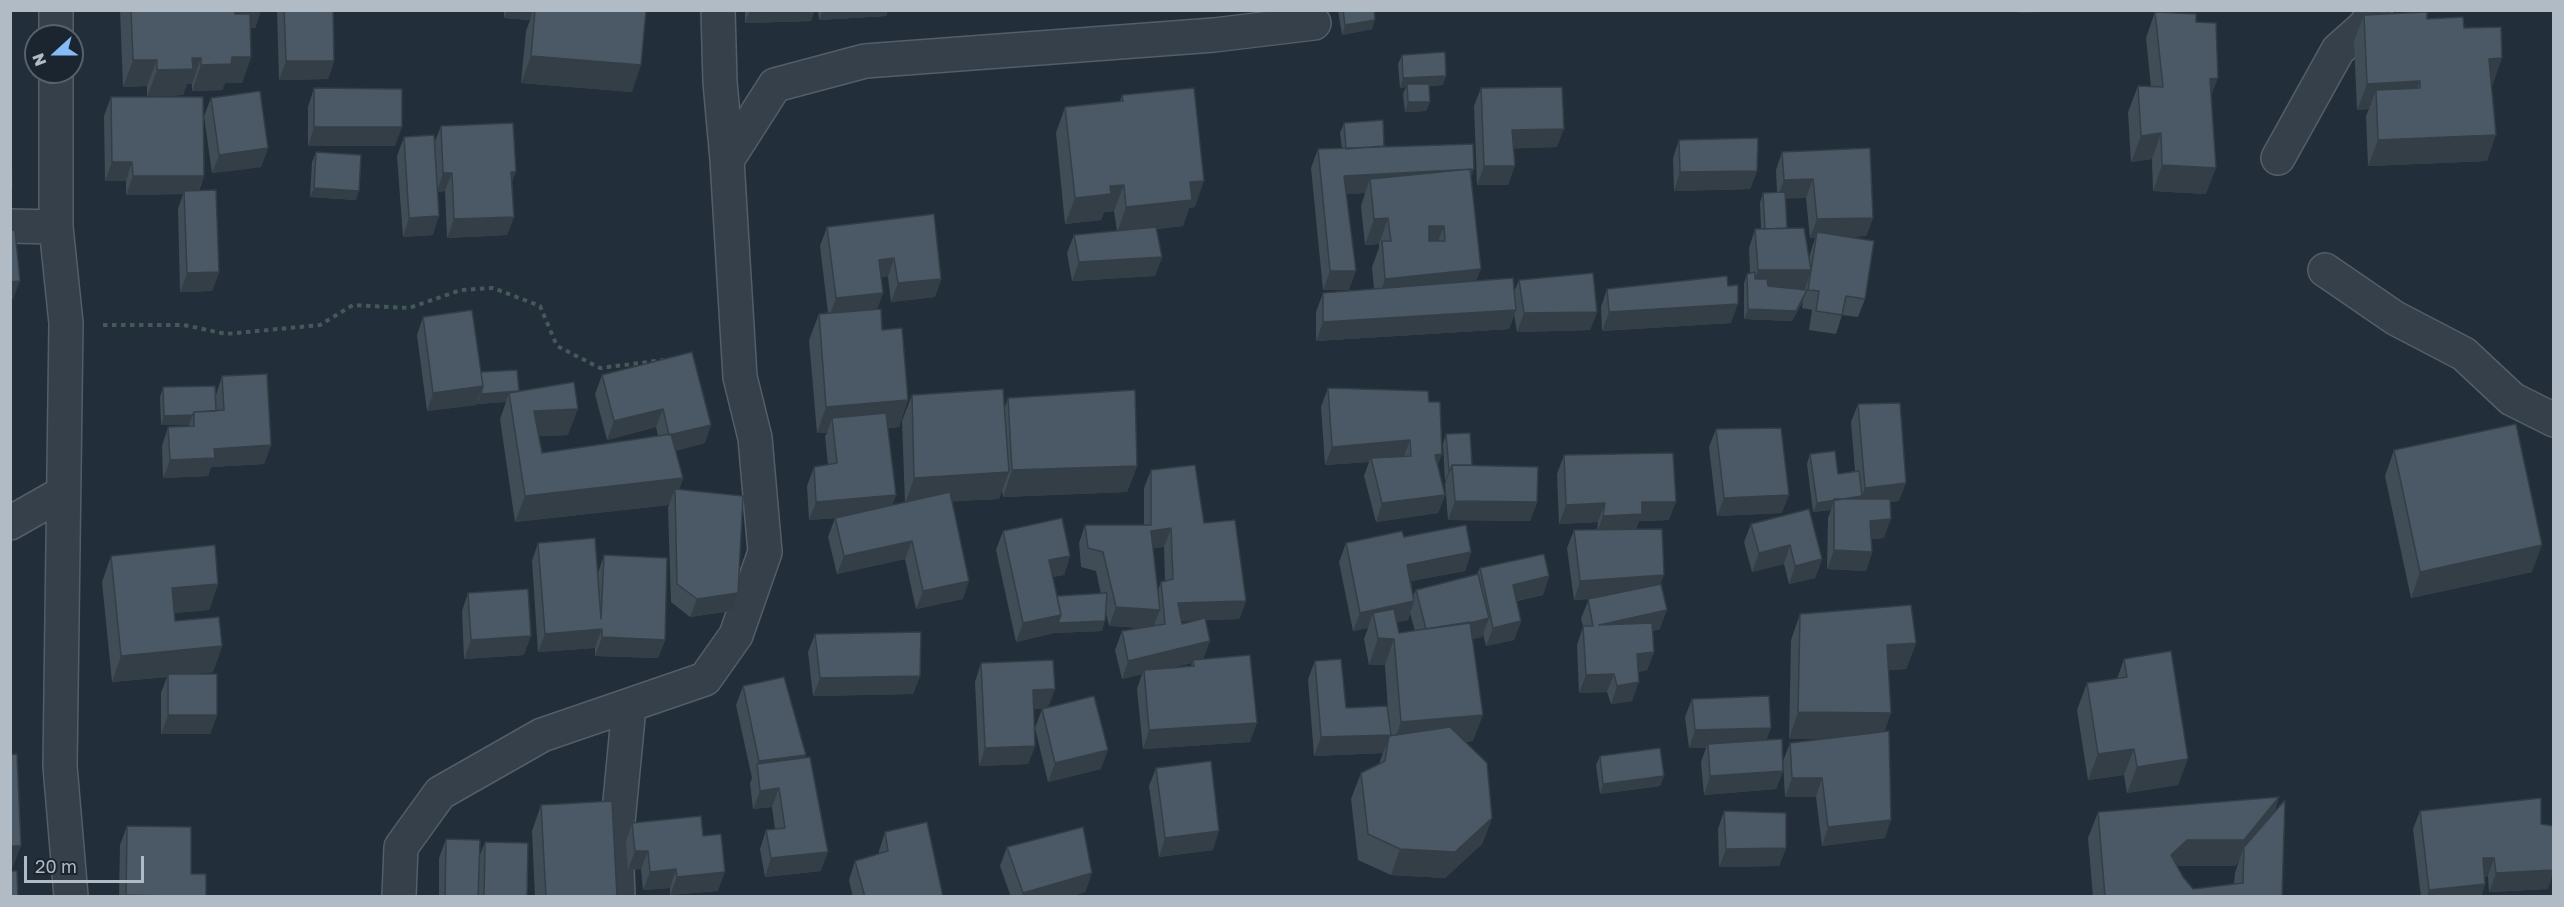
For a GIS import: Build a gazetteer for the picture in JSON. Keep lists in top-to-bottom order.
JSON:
{
  "scale_bar": "20 m",
  "north": "left"
}
